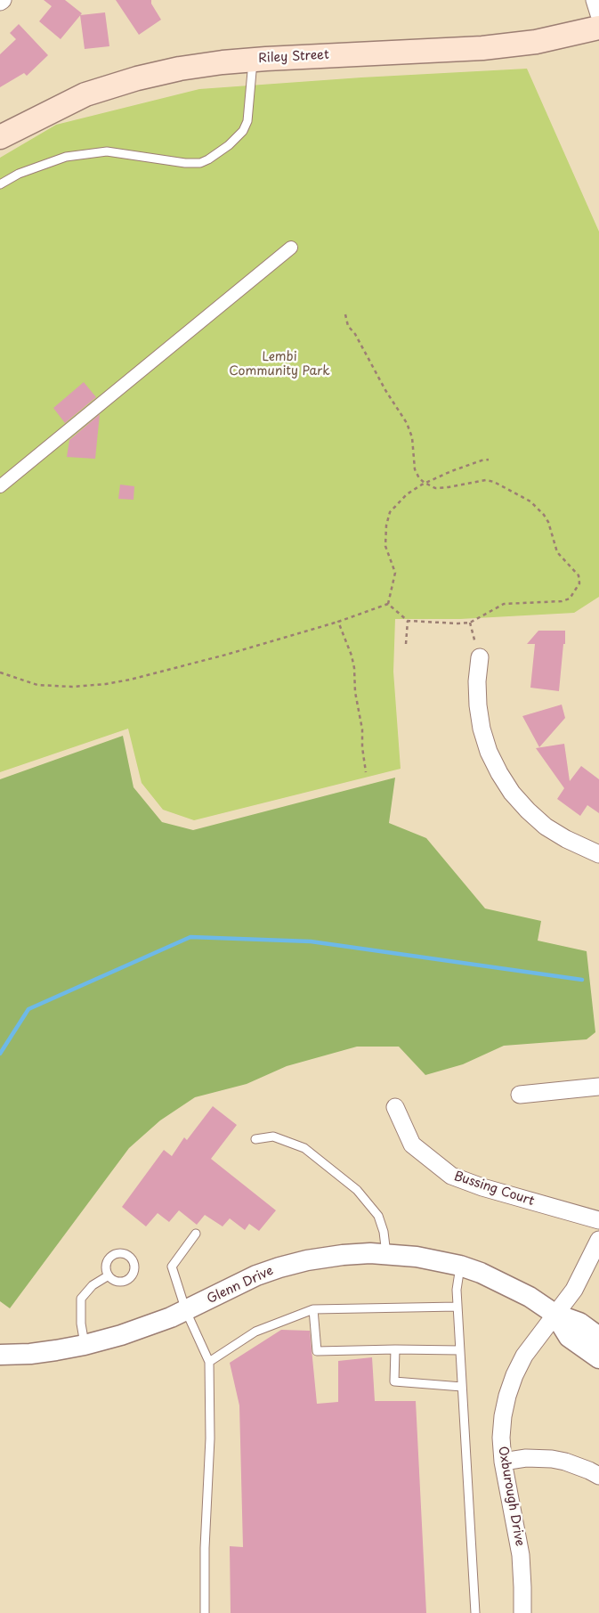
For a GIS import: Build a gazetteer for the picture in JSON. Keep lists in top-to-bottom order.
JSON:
{
  "streets": {
    "main road": ["Riley Street"],
    "street": ["Bussing Court", "Glenn Drive", "Oxburough Drive"]
  },
  "crossings": [
    ["Glenn Drive", "Oxburough Drive"]
  ],
  "parks": ["Lembi Community Park"]
}
